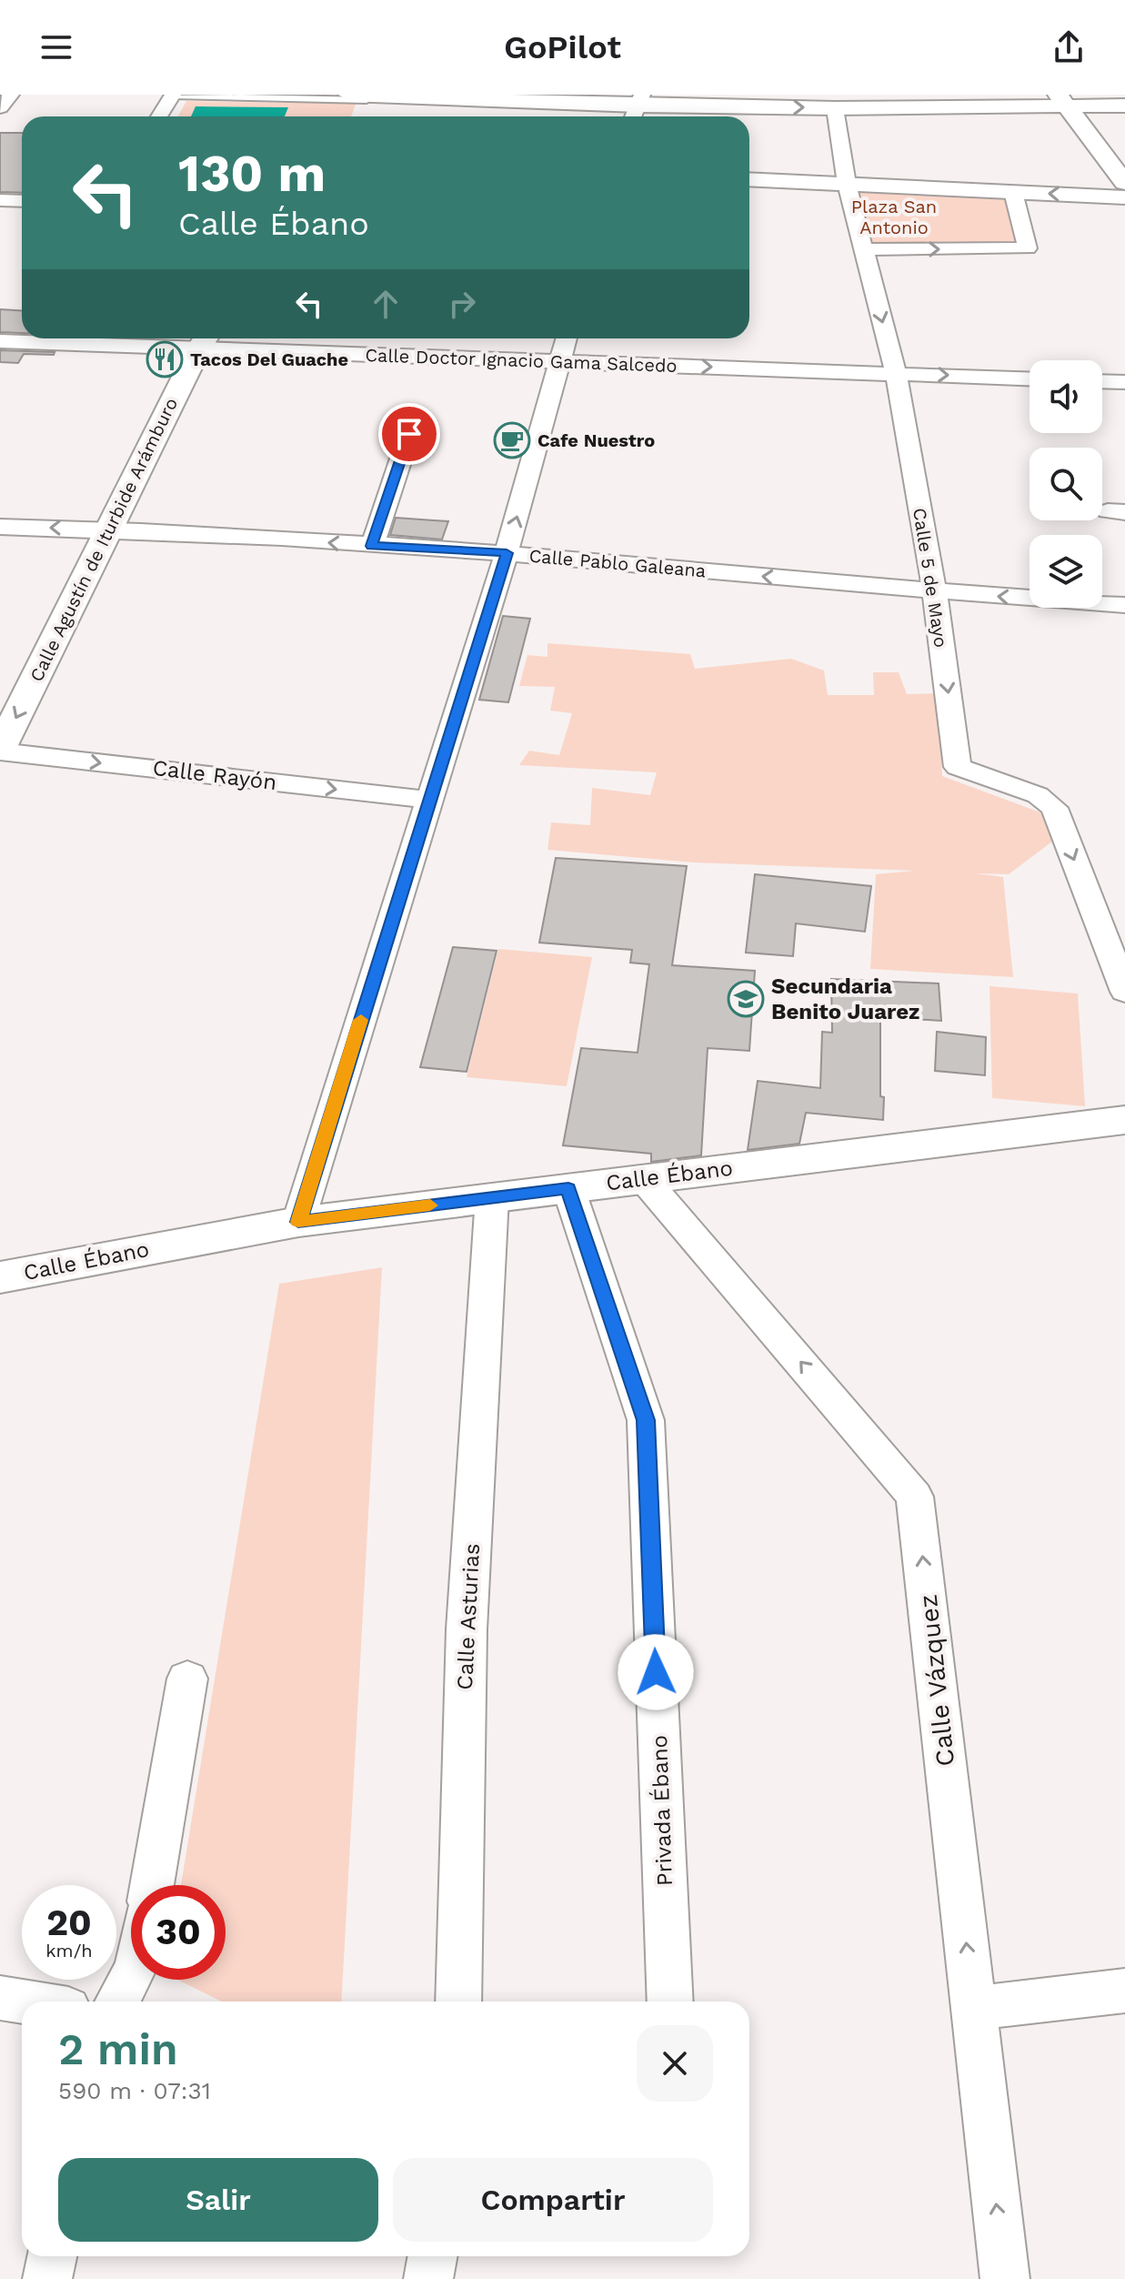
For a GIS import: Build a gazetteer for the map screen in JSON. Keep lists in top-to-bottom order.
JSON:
{
  "streets": {
    "street": [
      "Calle Doctor Ignacio Gama Salcedo",
      "Calle Agustín de Iturbide Arámburo",
      "Calle Pablo Galeana",
      "Calle 5 de Mayo",
      "Calle Rayón",
      "Calle Ébano",
      "Calle Asturias",
      "Calle Vázquez",
      "Privada Ébano"
    ]
  },
  "crossings": [
    ["Calle Doctor Ignacio Gama Salcedo", "Calle Agustín de Iturbide Arámburo"],
    ["Calle Doctor Ignacio Gama Salcedo", "Calle 5 de Mayo"],
    ["Calle Agustín de Iturbide Arámburo", "Calle Pablo Galeana"],
    ["Calle Agustín de Iturbide Arámburo", "Calle Rayón"],
    ["Calle Pablo Galeana", "Calle 5 de Mayo"],
    ["Calle Ébano", "Calle Asturias"],
    ["Calle Ébano", "Calle Vázquez"],
    ["Calle Ébano", "Privada Ébano"]
  ],
  "one_way": [
    "Calle Agustín de Iturbide Arámburo",
    "Calle Pablo Galeana",
    "Calle 5 de Mayo",
    "Calle Rayón",
    "Calle Vázquez"
  ],
  "parks": ["Plaza San Antonio"],
  "places": {
    "restaurant": ["Tacos Del Guache"],
    "cafe": ["Cafe Nuestro"],
    "school or university": ["Secundaria Benito Juarez"]
  },
  "page": {
    "header": "GoPilot",
    "turn": ["130 m", "Calle Ébano"],
    "speed": "20 km/h",
    "limit": "30",
    "heading": ["2 min", "590 m · 07:31"],
    "buttons": ["Salir", "Compartir"]
  }
}
